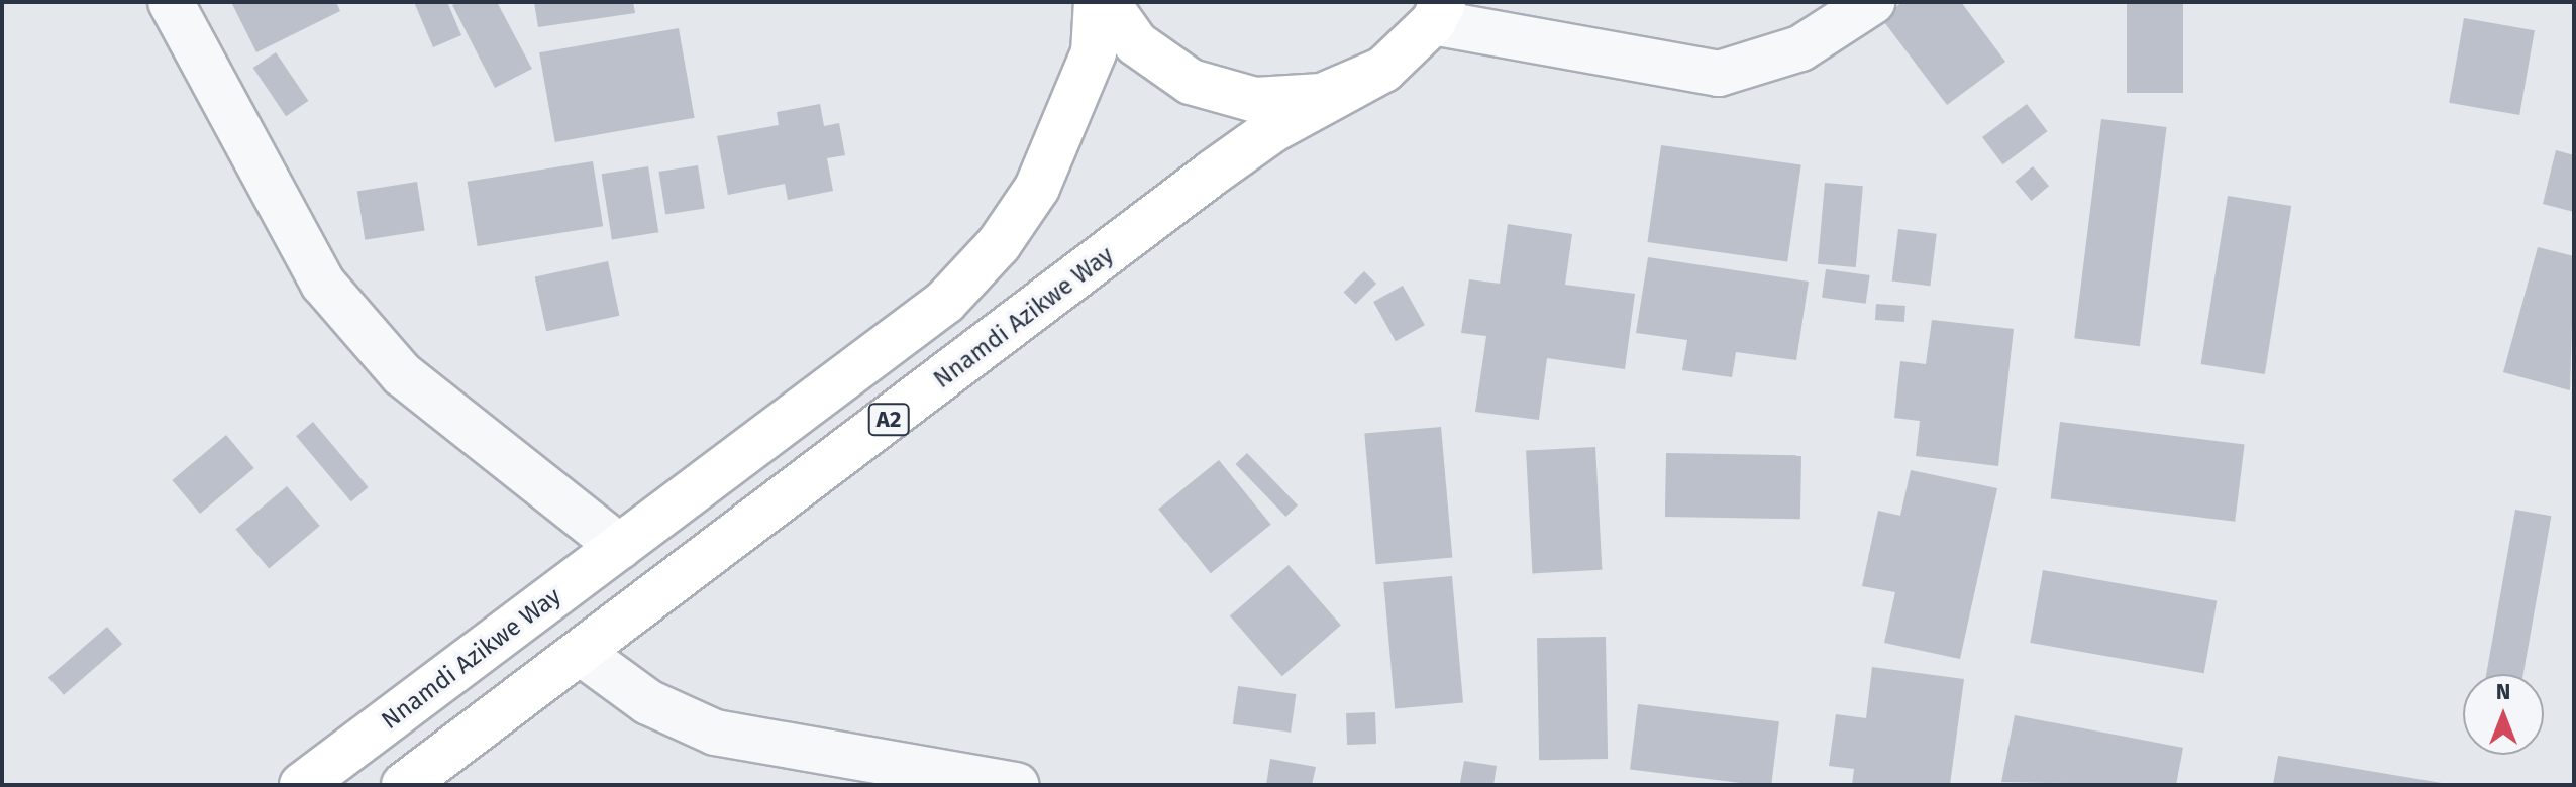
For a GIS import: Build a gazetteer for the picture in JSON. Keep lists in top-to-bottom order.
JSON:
{
  "streets": {
    "highway": ["Nnamdi Azikwe Way", "A2"]
  },
  "north": "top"
}
